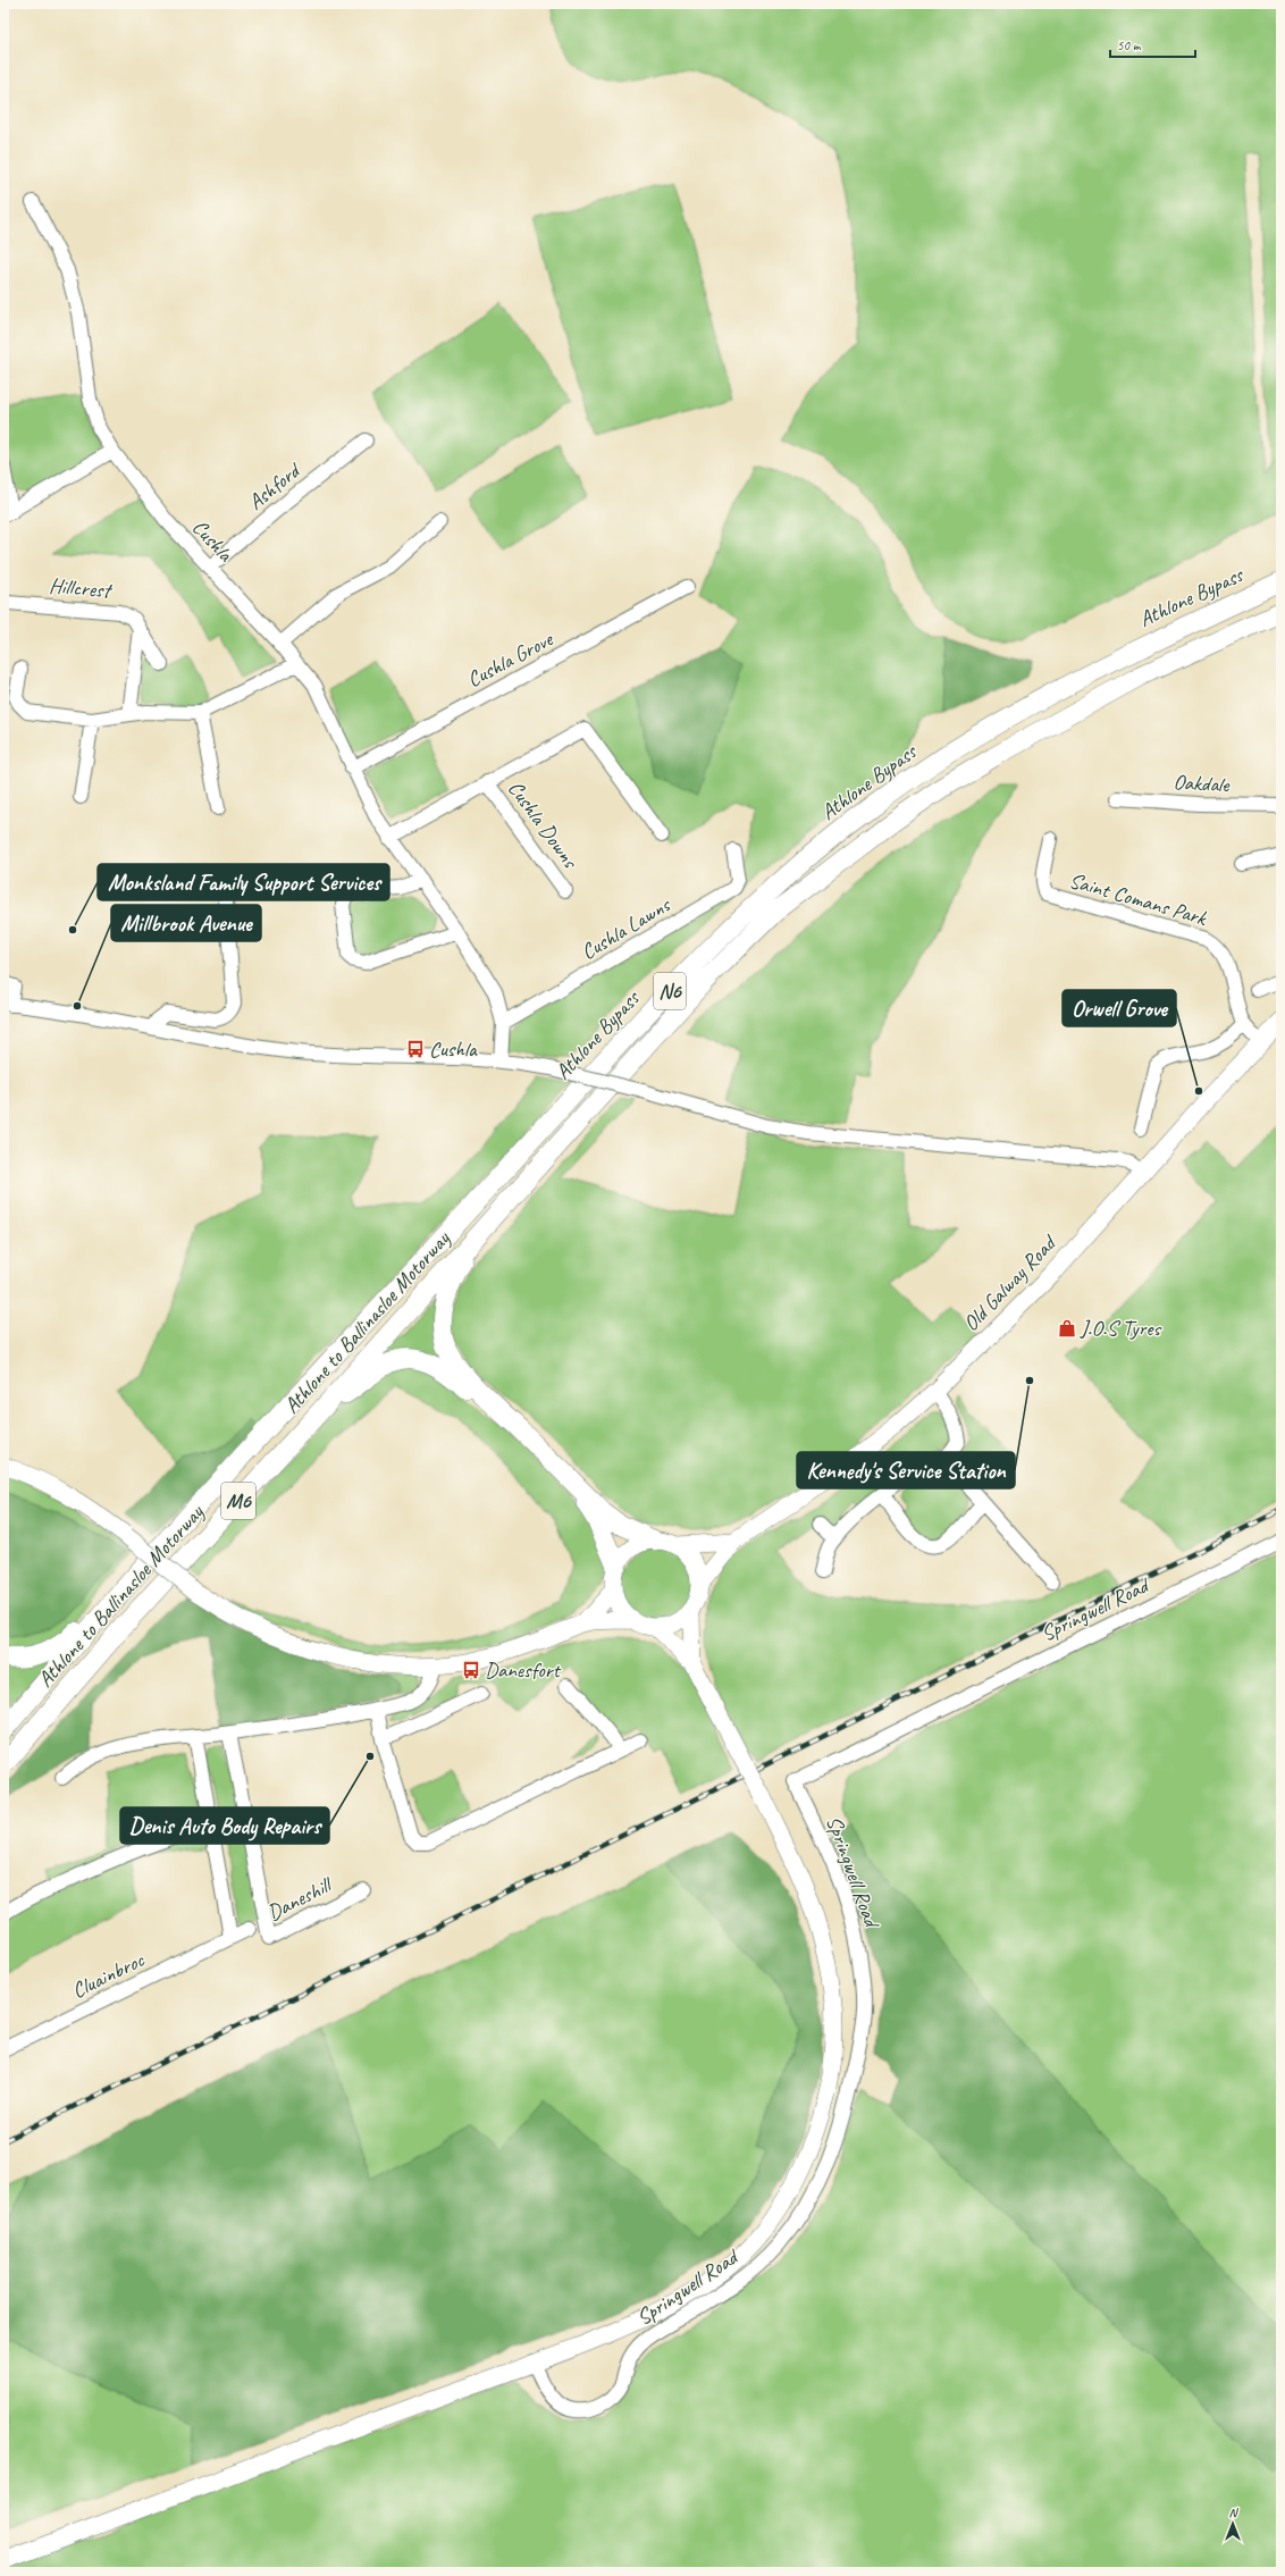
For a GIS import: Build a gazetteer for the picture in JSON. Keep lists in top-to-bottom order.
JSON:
{
  "streets": {
    "highway": [
      "Athlone Bypass",
      "N6",
      "Athlone to Ballinasloe Motorway",
      "M6"
    ],
    "main road": ["Old Galway Road"],
    "street": [
      "Ashford",
      "Cushla",
      "Hillcrest",
      "Cushla Grove",
      "Oakdale",
      "Cushla Downs",
      "Saint Comans Park",
      "Cushla Lawns",
      "Springwell Road",
      "Daneshill",
      "Cluainbroc"
    ]
  },
  "crossings": [
    ["Ashford", "Cushla"],
    ["Cushla", "Cushla Grove"],
    ["Cushla", "Cushla Downs"],
    ["Cushla", "Cushla Lawns"],
    ["Athlone Bypass", "Athlone to Ballinasloe Motorway"],
    ["Saint Comans Park", "Old Galway Road"]
  ],
  "places": {
    "other": [
      "Monksland Family Support Services",
      "Millbrook Avenue",
      "Orwell Grove",
      "Kennedy's Service Station",
      "Denis Auto Body Repairs"
    ],
    "bus stop": ["Cushla", "Danesfort"],
    "shop": ["J.O.S Tyres"]
  },
  "scale_bar": "50 m",
  "north": "top"
}
